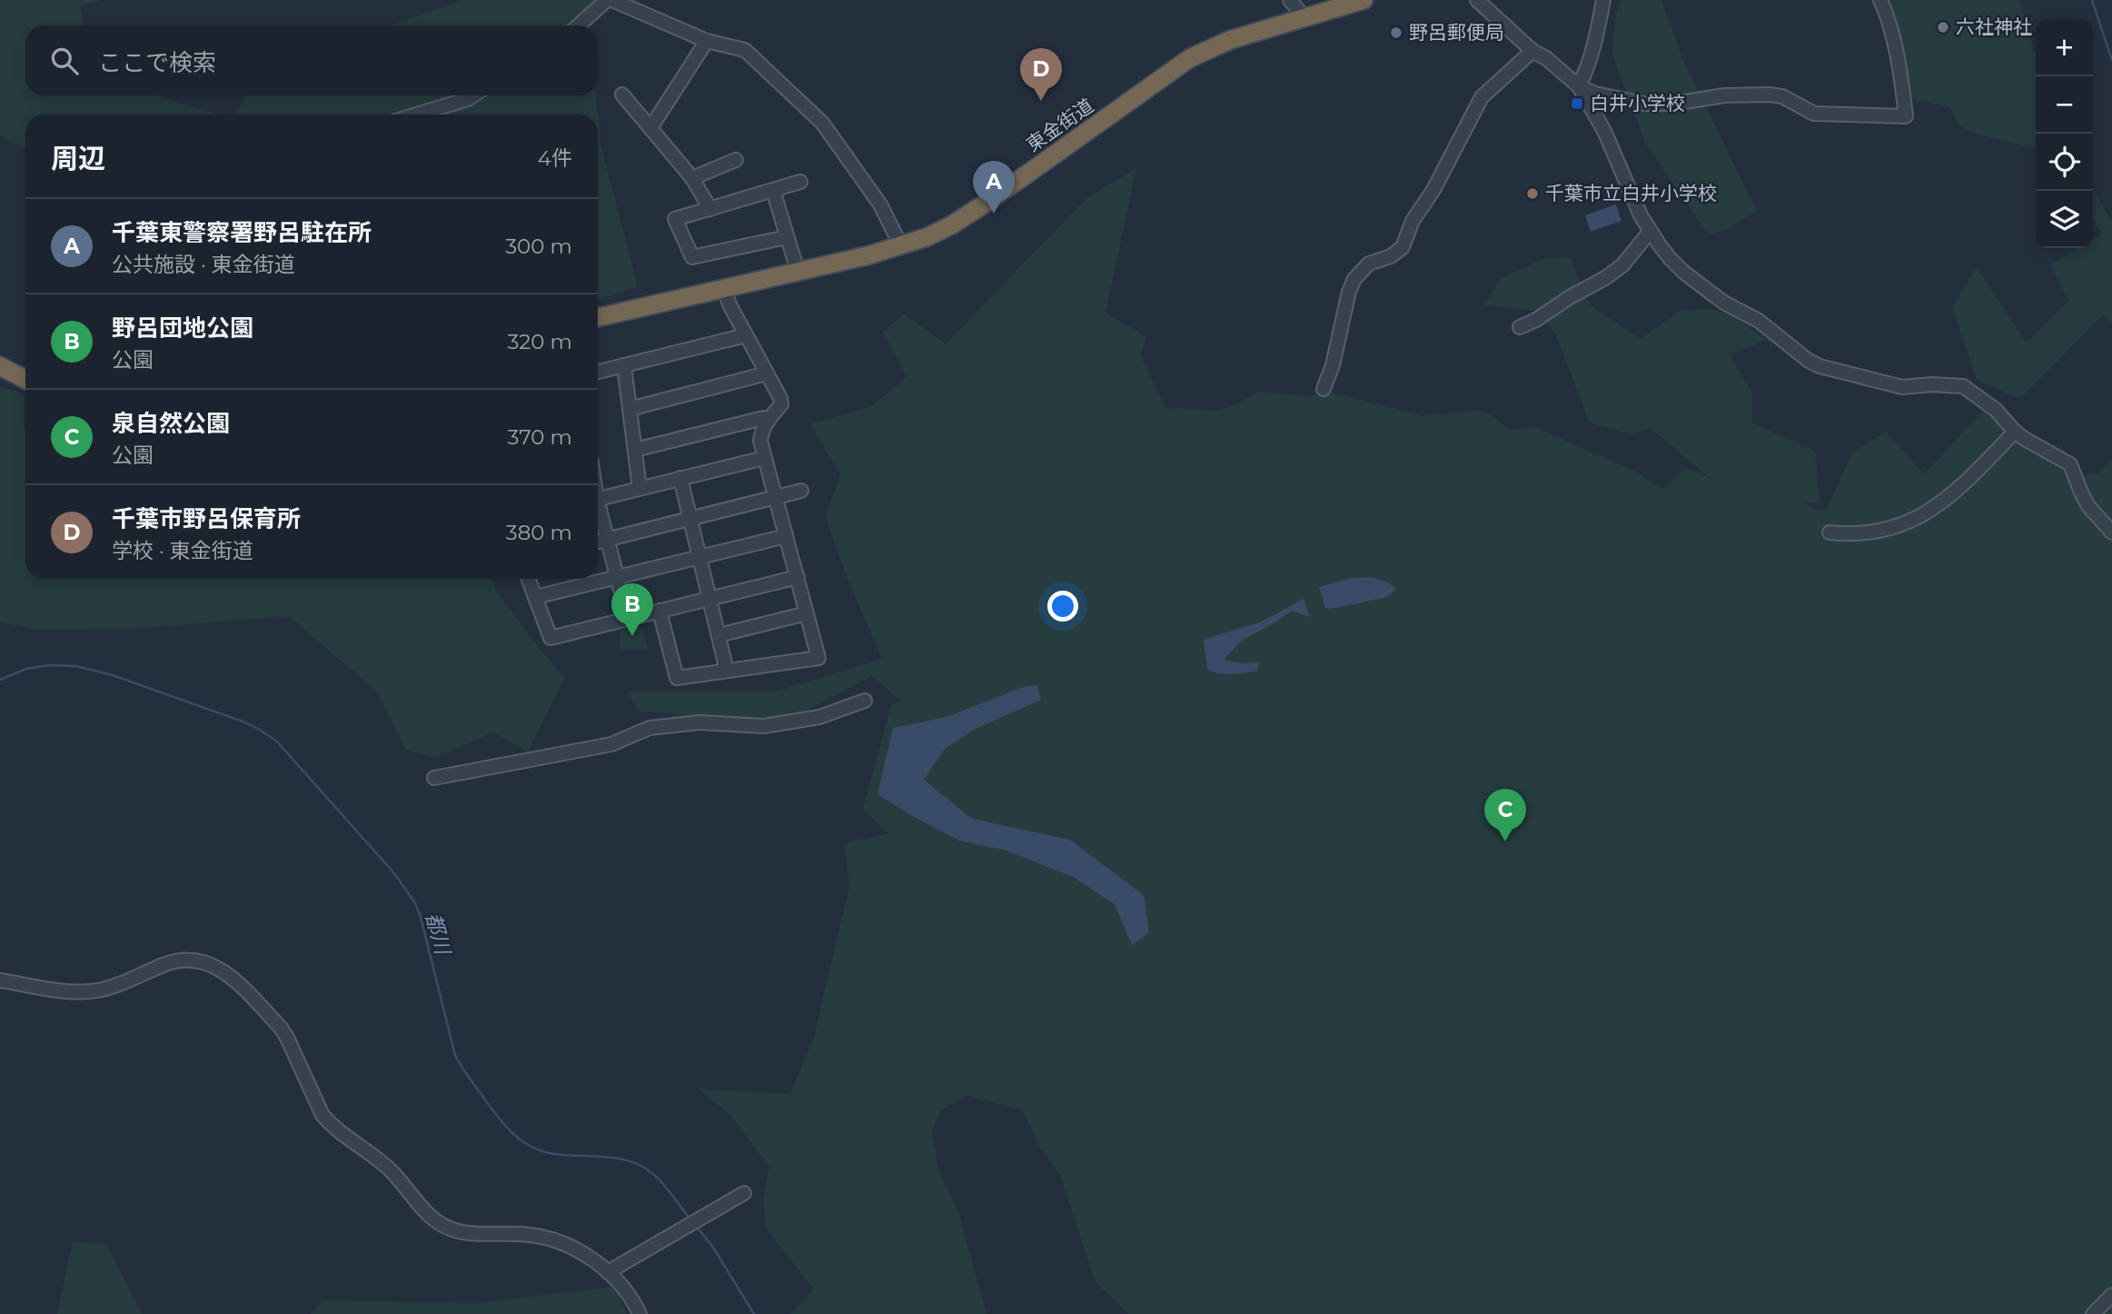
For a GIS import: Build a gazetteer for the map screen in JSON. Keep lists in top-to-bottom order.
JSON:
{
  "streets": {
    "highway": ["東金街道"]
  },
  "water": ["都川"],
  "places": {
    "other": ["六社神社", "野呂郵便局", "千葉市立白井小学校"],
    "transit": ["白井小学校"]
  },
  "page": {
    "map_buttons": ["+", "−"],
    "search": "ここで検索",
    "pins": [
      "D",
      "A",
      "B",
      "C"
    ],
    "heading": ["周辺", "4件"],
    "list": [
      {
        "mark": "A",
        "name": "千葉東警察署野呂駐在所",
        "note": "公共施設 · 東金街道",
        "value": "300 m"
      },
      {
        "mark": "B",
        "name": "野呂団地公園",
        "note": "公園",
        "value": "320 m"
      },
      {
        "mark": "C",
        "name": "泉自然公園",
        "note": "公園",
        "value": "370 m"
      },
      {
        "mark": "D",
        "name": "千葉市野呂保育所",
        "note": "学校 · 東金街道",
        "value": "380 m"
      }
    ]
  }
}
